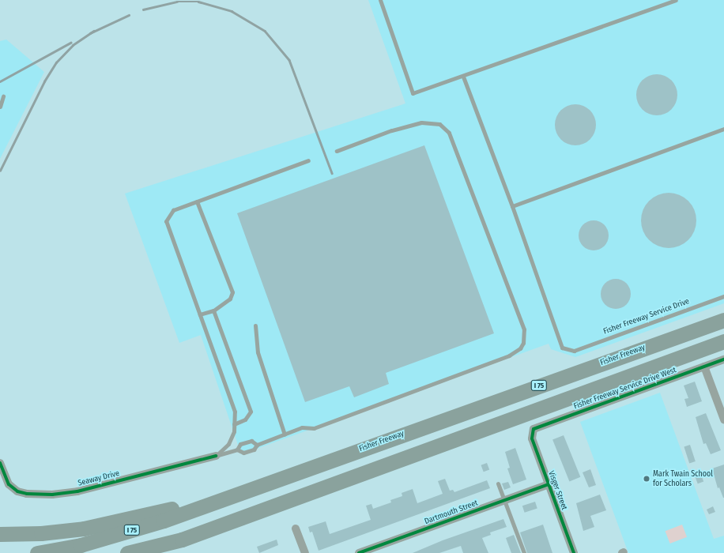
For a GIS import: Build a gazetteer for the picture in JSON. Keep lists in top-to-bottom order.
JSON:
{
  "streets": {
    "highway": ["Fisher Freeway", "I 75"],
    "street": [
      "Fisher Freeway Service Drive West",
      "Seaway Drive",
      "Visger Street",
      "Dartmouth Street"
    ],
    "lane": ["Fisher Freeway Service Drive"]
  },
  "crossings": [
    ["Fisher Freeway Service Drive West", "Visger Street"],
    ["Visger Street", "Dartmouth Street"]
  ],
  "places": ["Mark Twain School for Scholars"]
}
